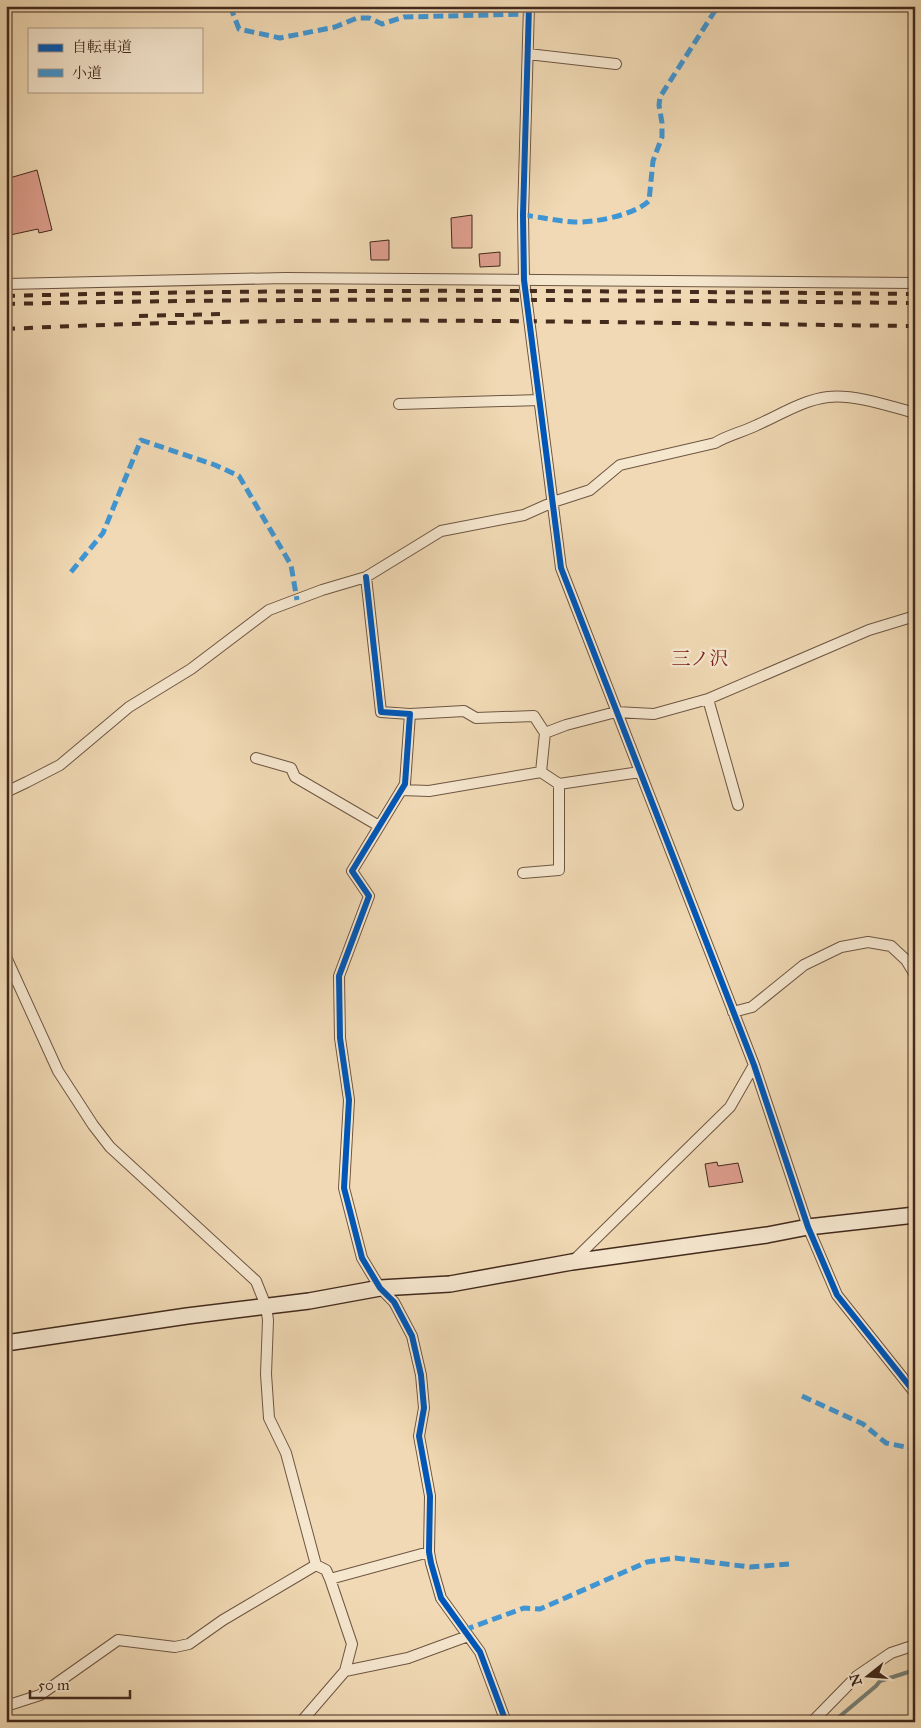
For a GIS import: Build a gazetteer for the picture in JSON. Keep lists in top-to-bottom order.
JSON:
{
  "districts": ["三ノ沢"],
  "legend": ["自転車道", "小道"],
  "scale_bar": "50 m",
  "north": "left"
}
